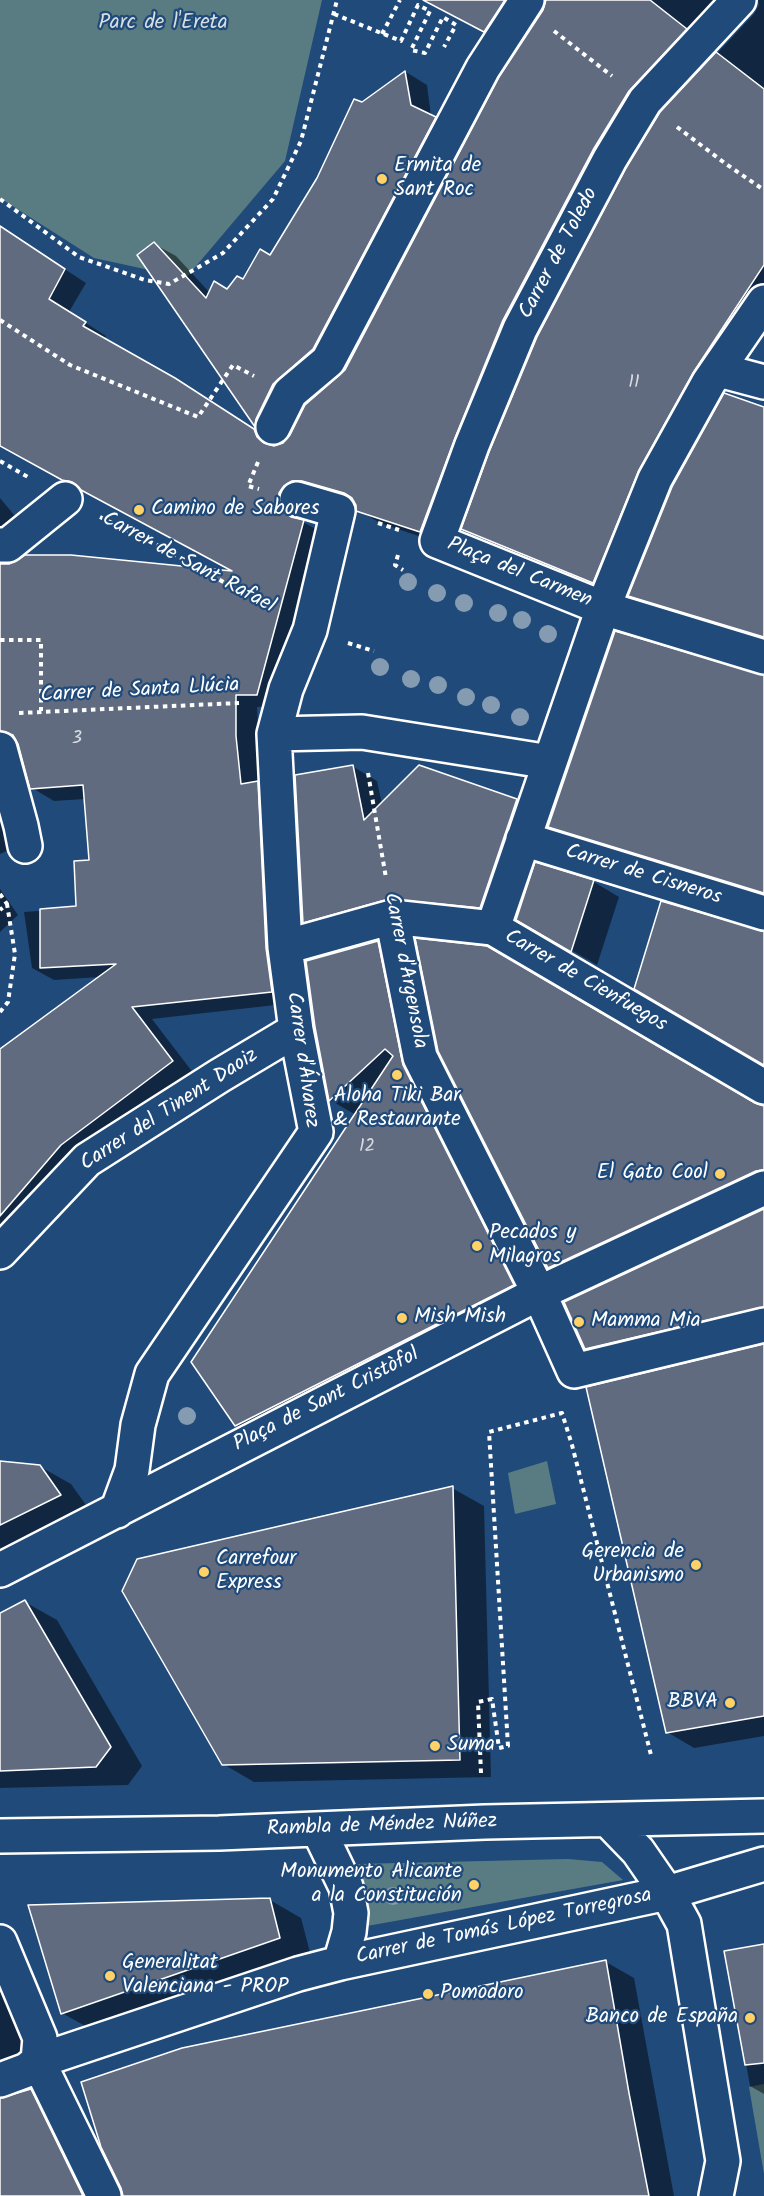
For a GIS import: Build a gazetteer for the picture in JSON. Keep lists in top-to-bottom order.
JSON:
{
  "streets": {
    "street": [
      "Carrer de Toledo",
      "Plaça del Carmen",
      "Carrer de Cisneros",
      "Carrer d'Argensola",
      "Carrer de Cienfuegos",
      "Carrer d'Álvarez",
      "Carrer del Tinent Daoiz",
      "Plaça de Sant Cristòfol",
      "Rambla de Méndez Núñez",
      "Carrer de Tomás López Torregrosa"
    ],
    "path": ["Carrer de Sant Rafael", "Carrer de Santa Llúcia"]
  },
  "crossings": [
    ["Carrer de Toledo", "Plaça del Carmen"],
    ["Plaça del Carmen", "Carrer de Cisneros"],
    ["Plaça del Carmen", "Carrer de Cienfuegos"],
    ["Carrer d'Argensola", "Carrer de Cienfuegos"],
    ["Carrer d'Argensola", "Plaça de Sant Cristòfol"],
    ["Carrer d'Álvarez", "Carrer del Tinent Daoiz"],
    ["Carrer d'Álvarez", "Plaça de Sant Cristòfol"],
    ["Rambla de Méndez Núñez", "Carrer de Tomás López Torregrosa"]
  ],
  "parks": ["Parc de l'Ereta"],
  "places": [
    "Ermita de Sant Roc",
    "Camino de Sabores",
    "Aloha Tiki Bar & Restaurante",
    "El Gato Cool",
    "Pecados y Milagros",
    "Mish Mish",
    "Mamma Mia",
    "Gerencia de Urbanismo",
    "Carrefour Express",
    "BBVA",
    "Suma",
    "Monumento Alicante a la Constitución",
    "Generalitat Valenciana - PROP",
    "Pomodoro",
    "Banco de España"
  ],
  "house_numbers": ["11", "3", "12"]
}
